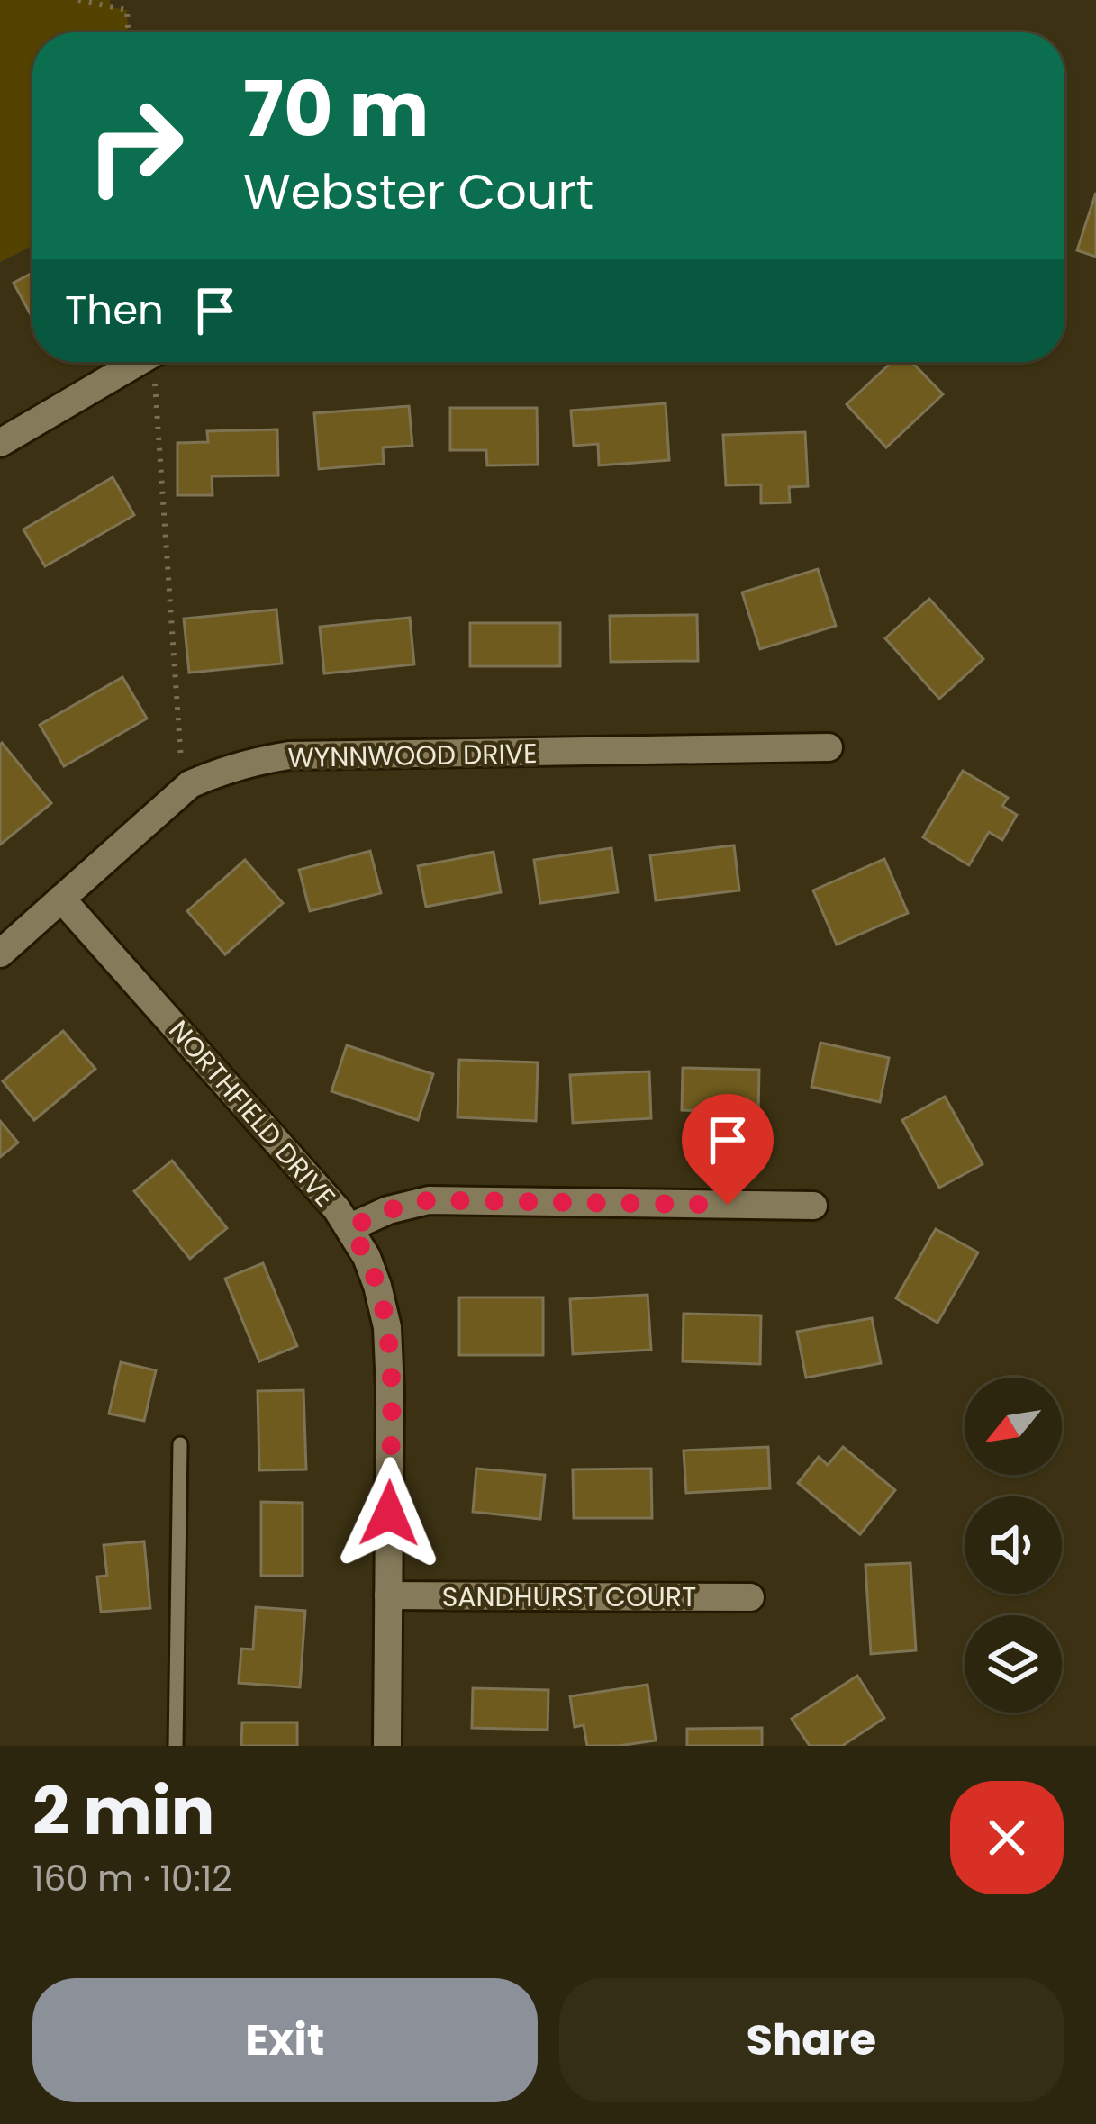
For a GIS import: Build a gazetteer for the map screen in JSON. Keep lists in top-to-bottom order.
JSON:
{
  "streets": {
    "street": ["WYNNWOOD DRIVE", "NORTHFIELD DRIVE", "SANDHURST COURT"]
  },
  "crossings": [
    ["WYNNWOOD DRIVE", "NORTHFIELD DRIVE"],
    ["NORTHFIELD DRIVE", "SANDHURST COURT"]
  ],
  "north": "bottom left",
  "page": {
    "turn": ["70 m", "Webster Court"],
    "then": "Then",
    "heading": ["2 min", "160 m · 10:12"],
    "buttons": ["Exit", "Share"]
  }
}
